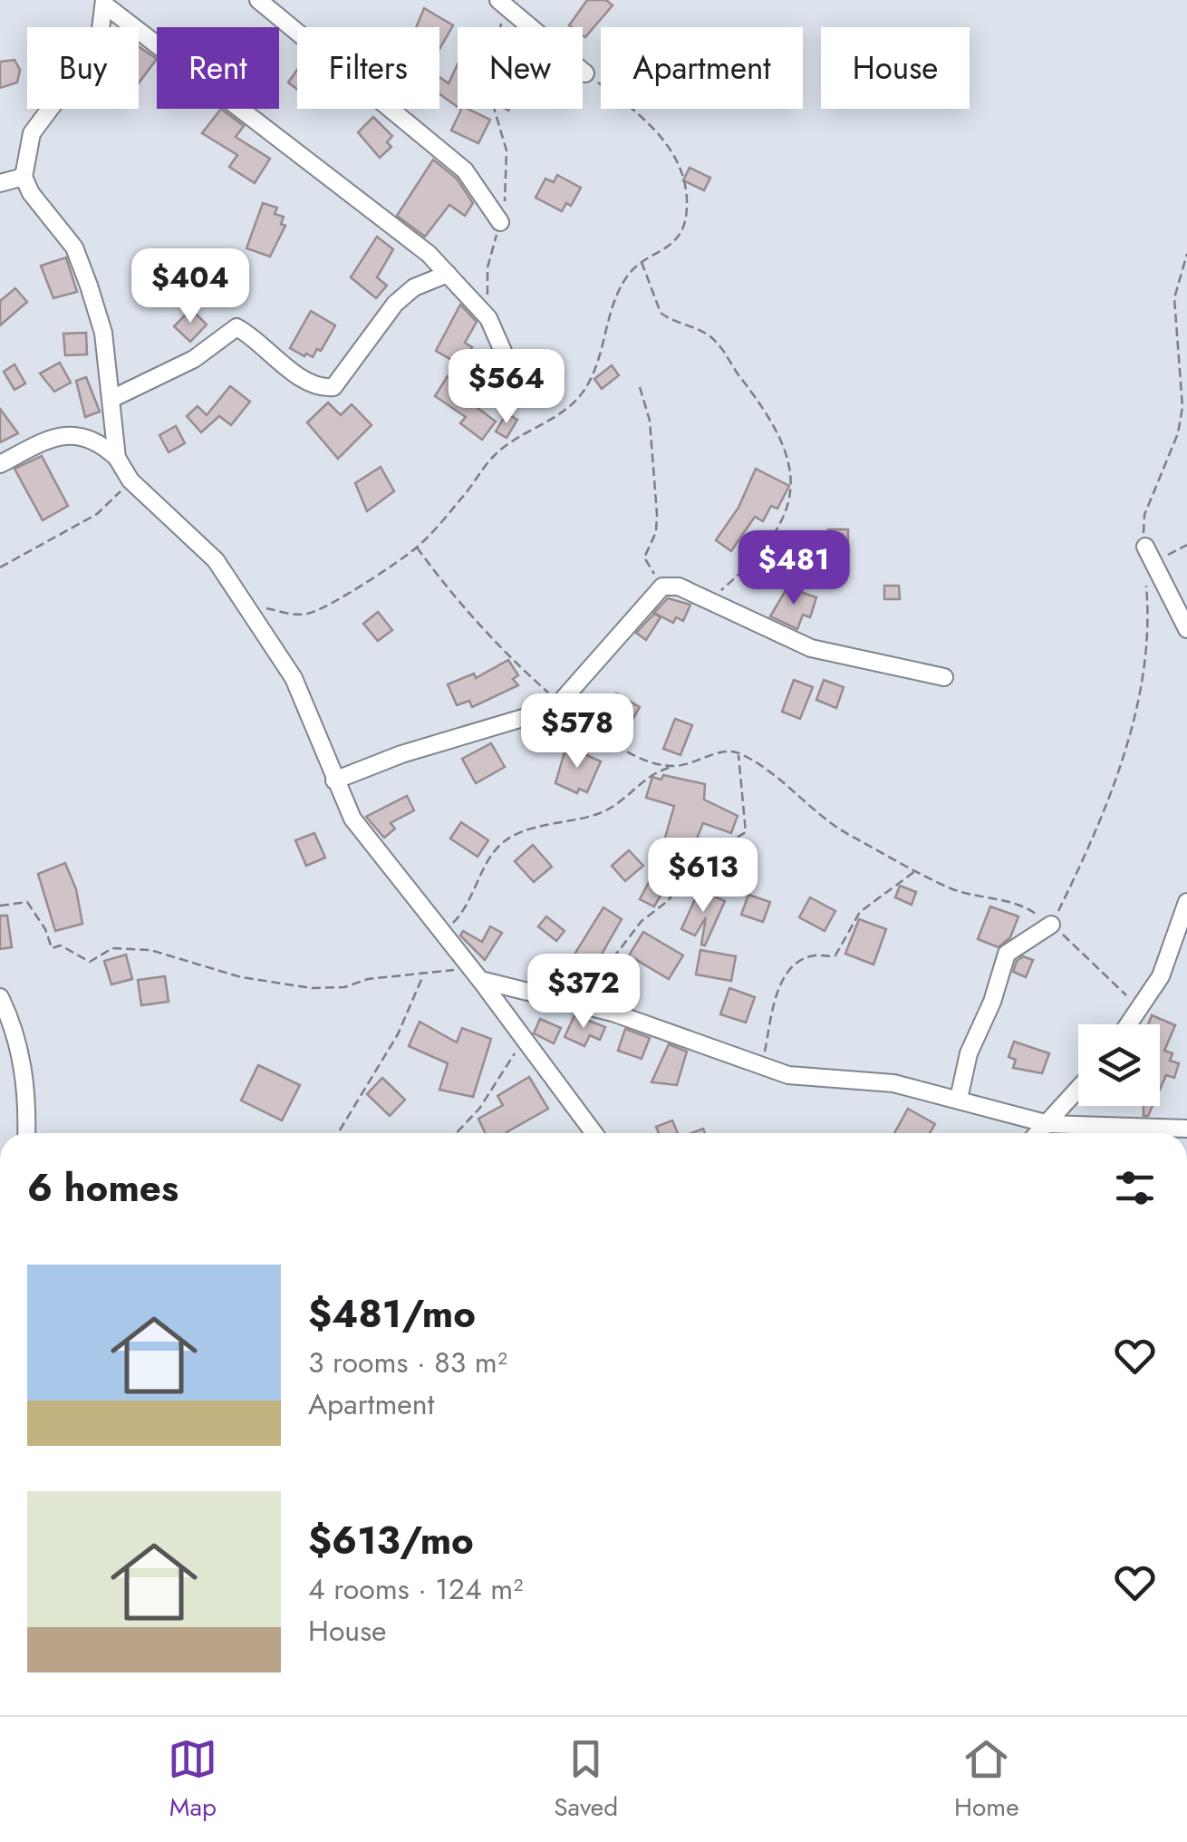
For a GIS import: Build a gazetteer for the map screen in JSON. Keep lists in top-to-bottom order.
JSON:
{
  "page": {
    "chip": [
      "Buy",
      "Rent",
      "Filters",
      "New",
      "Apartment",
      "House"
    ],
    "price": [
      "$404",
      "$564",
      "$481",
      "$578",
      "$613",
      "$372"
    ],
    "heading": "6 homes",
    "list": [
      {
        "name": "$481/mo",
        "note": "3 rooms · 83 m² · Apartment"
      },
      {
        "name": "$613/mo",
        "note": "4 rooms · 124 m² · House"
      }
    ],
    "tabs": ["Map", "Saved", "Home"]
  }
}
